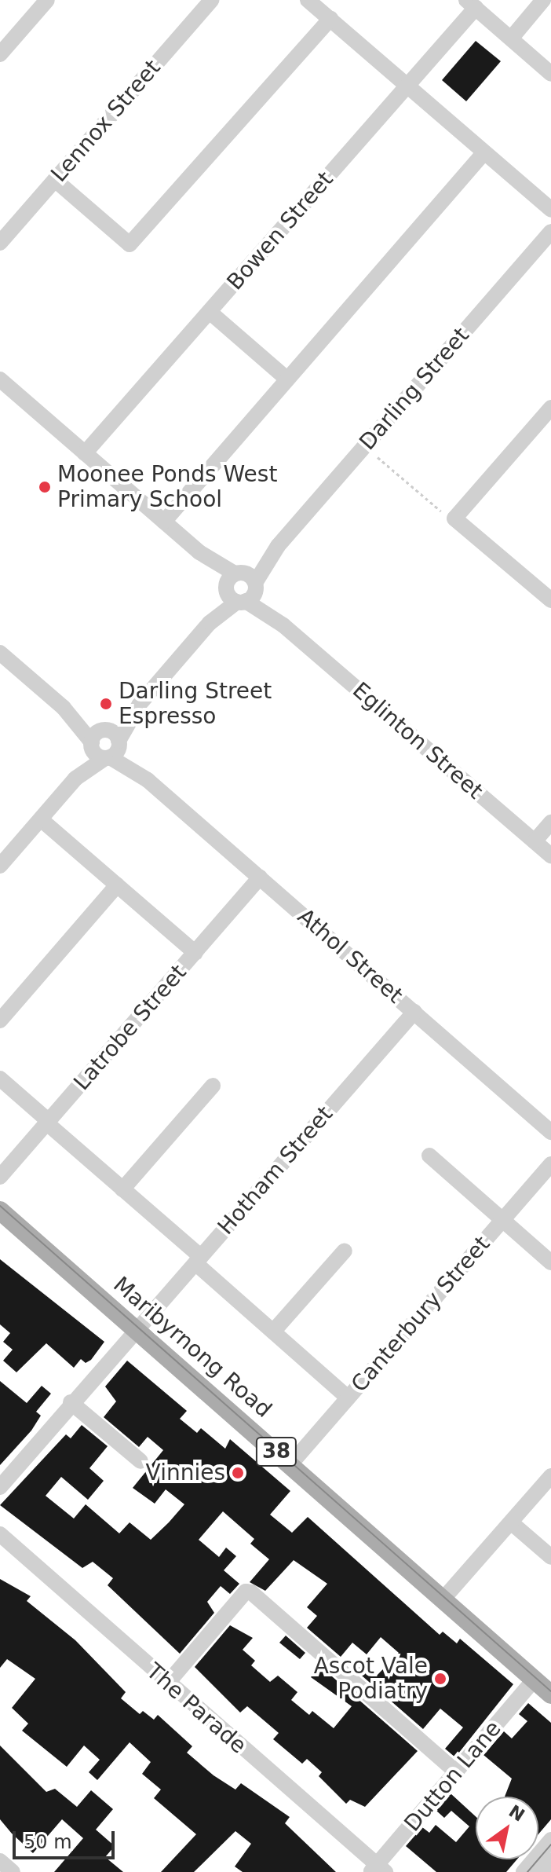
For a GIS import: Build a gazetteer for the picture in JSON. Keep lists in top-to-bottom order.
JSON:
{
  "streets": {
    "main road": ["Maribyrnong Road", "38"],
    "street": [
      "Lennox Street",
      "Bowen Street",
      "Darling Street",
      "Eglinton Street",
      "Athol Street",
      "Latrobe Street",
      "Hotham Street",
      "Canterbury Street",
      "The Parade",
      "Dutton Lane"
    ]
  },
  "crossings": [
    ["Bowen Street", "Eglinton Street"],
    ["Darling Street", "Eglinton Street"],
    ["Darling Street", "Athol Street"],
    ["Athol Street", "Latrobe Street"],
    ["Athol Street", "Hotham Street"],
    ["Hotham Street", "Maribyrnong Road"],
    ["Canterbury Street", "Maribyrnong Road"],
    ["Maribyrnong Road", "Dutton Lane"],
    ["The Parade", "Dutton Lane"]
  ],
  "places": [
    "Moonee Ponds West Primary School",
    "Darling Street Espresso",
    "Vinnies",
    "Ascot Vale Podiatry"
  ],
  "scale_bar": "50 m",
  "north": "top right"
}
